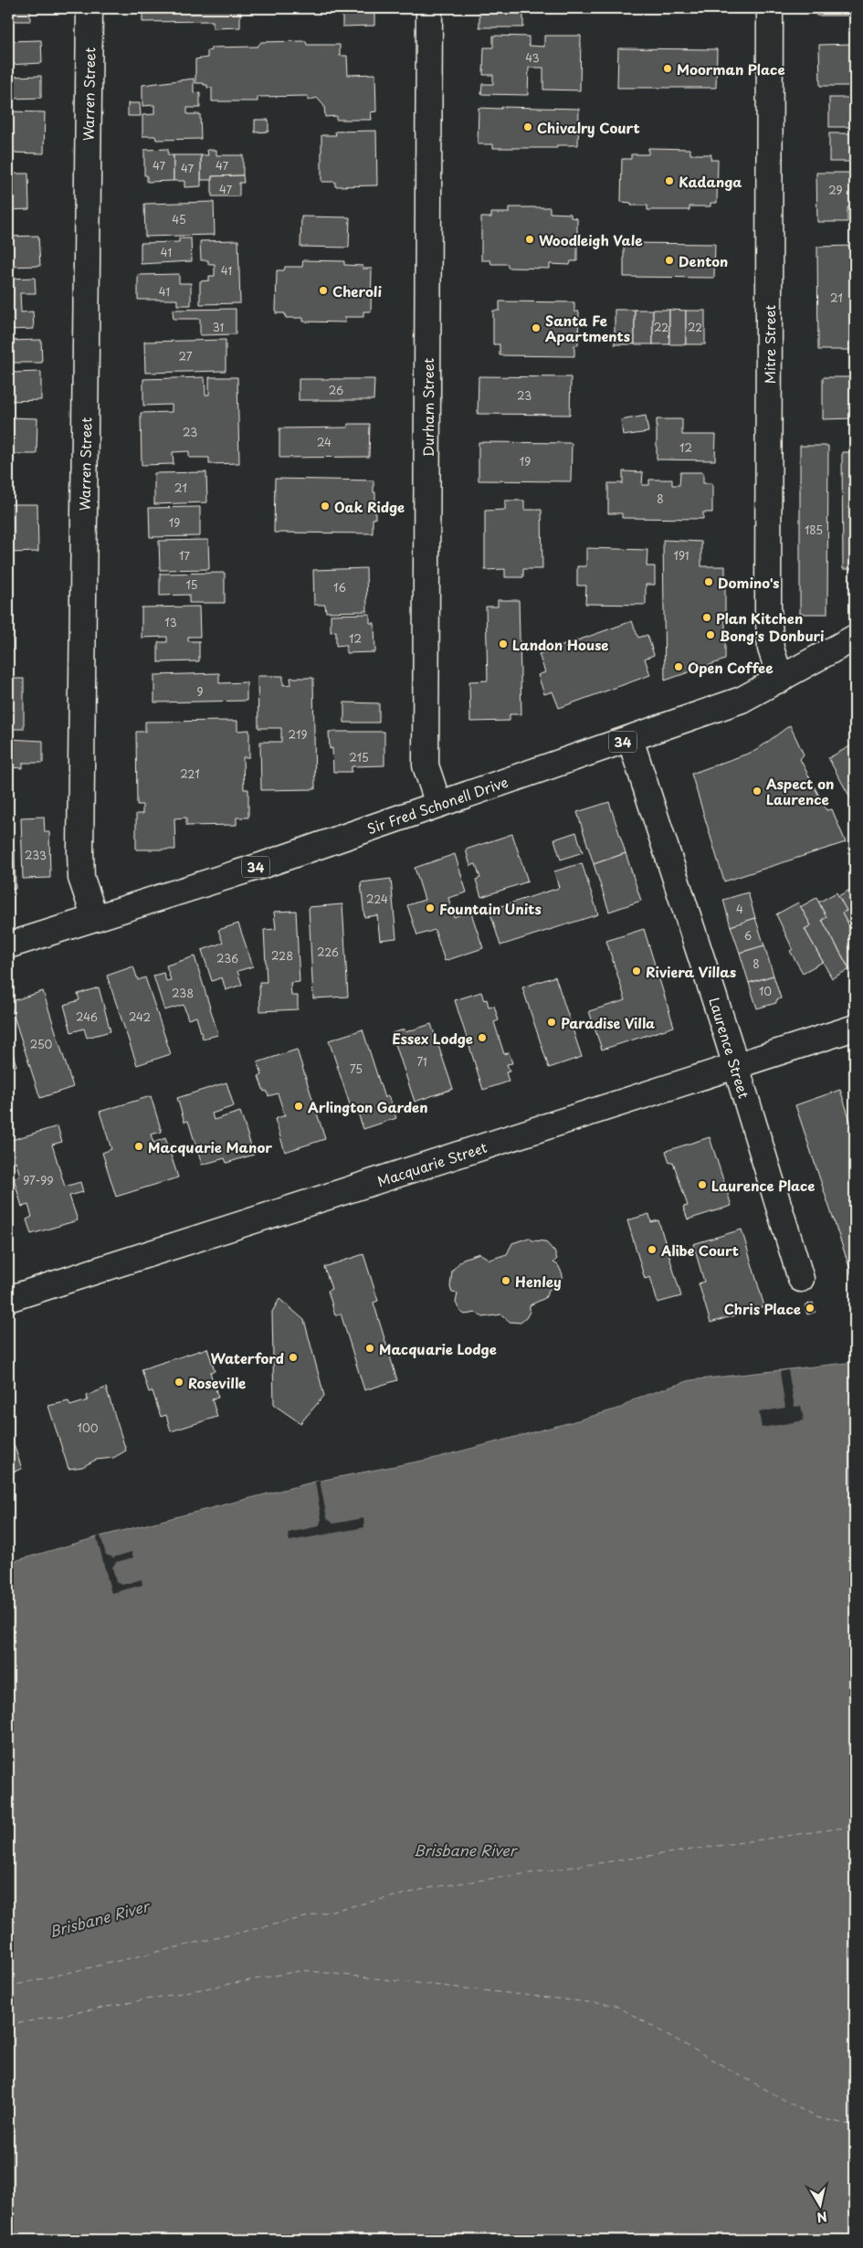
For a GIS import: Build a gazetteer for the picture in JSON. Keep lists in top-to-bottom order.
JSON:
{
  "streets": {
    "street": [
      "Warren Street",
      "Mitre Street",
      "Durham Street",
      "34",
      "Sir Fred Schonell Drive",
      "Laurence Street",
      "Macquarie Street"
    ]
  },
  "crossings": [
    ["Warren Street", "Sir Fred Schonell Drive"],
    ["Mitre Street", "Sir Fred Schonell Drive"],
    ["Durham Street", "Sir Fred Schonell Drive"],
    ["Sir Fred Schonell Drive", "Laurence Street"],
    ["Laurence Street", "Macquarie Street"]
  ],
  "water": ["Brisbane River"],
  "places": [
    "Moorman Place",
    "Chivalry Court",
    "Kadanga",
    "Woodleigh Vale",
    "Denton",
    "Cheroli",
    "Santa Fe Apartments",
    "Oak Ridge",
    "Domino's",
    "Plan Kitchen",
    "Bong's Donburi",
    "Landon House",
    "Open Coffee",
    "Aspect on Laurence",
    "Fountain Units",
    "Riviera Villas",
    "Paradise Villa",
    "Essex Lodge",
    "Arlington Garden",
    "Macquarie Manor",
    "Laurence Place",
    "Alibe Court",
    "Henley",
    "Chris Place",
    "Macquarie Lodge",
    "Waterford",
    "Roseville"
  ],
  "house_numbers": [
    "43",
    "47",
    "47",
    "47",
    "47",
    "29",
    "45",
    "41",
    "41",
    "41",
    "21",
    "31",
    "22",
    "22",
    "27",
    "26",
    "23",
    "23",
    "24",
    "12",
    "19",
    "21",
    "8",
    "19",
    "185",
    "17",
    "191",
    "15",
    "16",
    "13",
    "12",
    "9",
    "219",
    "215",
    "221",
    "233",
    "224",
    "4",
    "6",
    "226",
    "228",
    "236",
    "8",
    "10",
    "238",
    "246",
    "242",
    "250",
    "71",
    "75",
    "97-99",
    "100"
  ],
  "north": "bottom"
}
